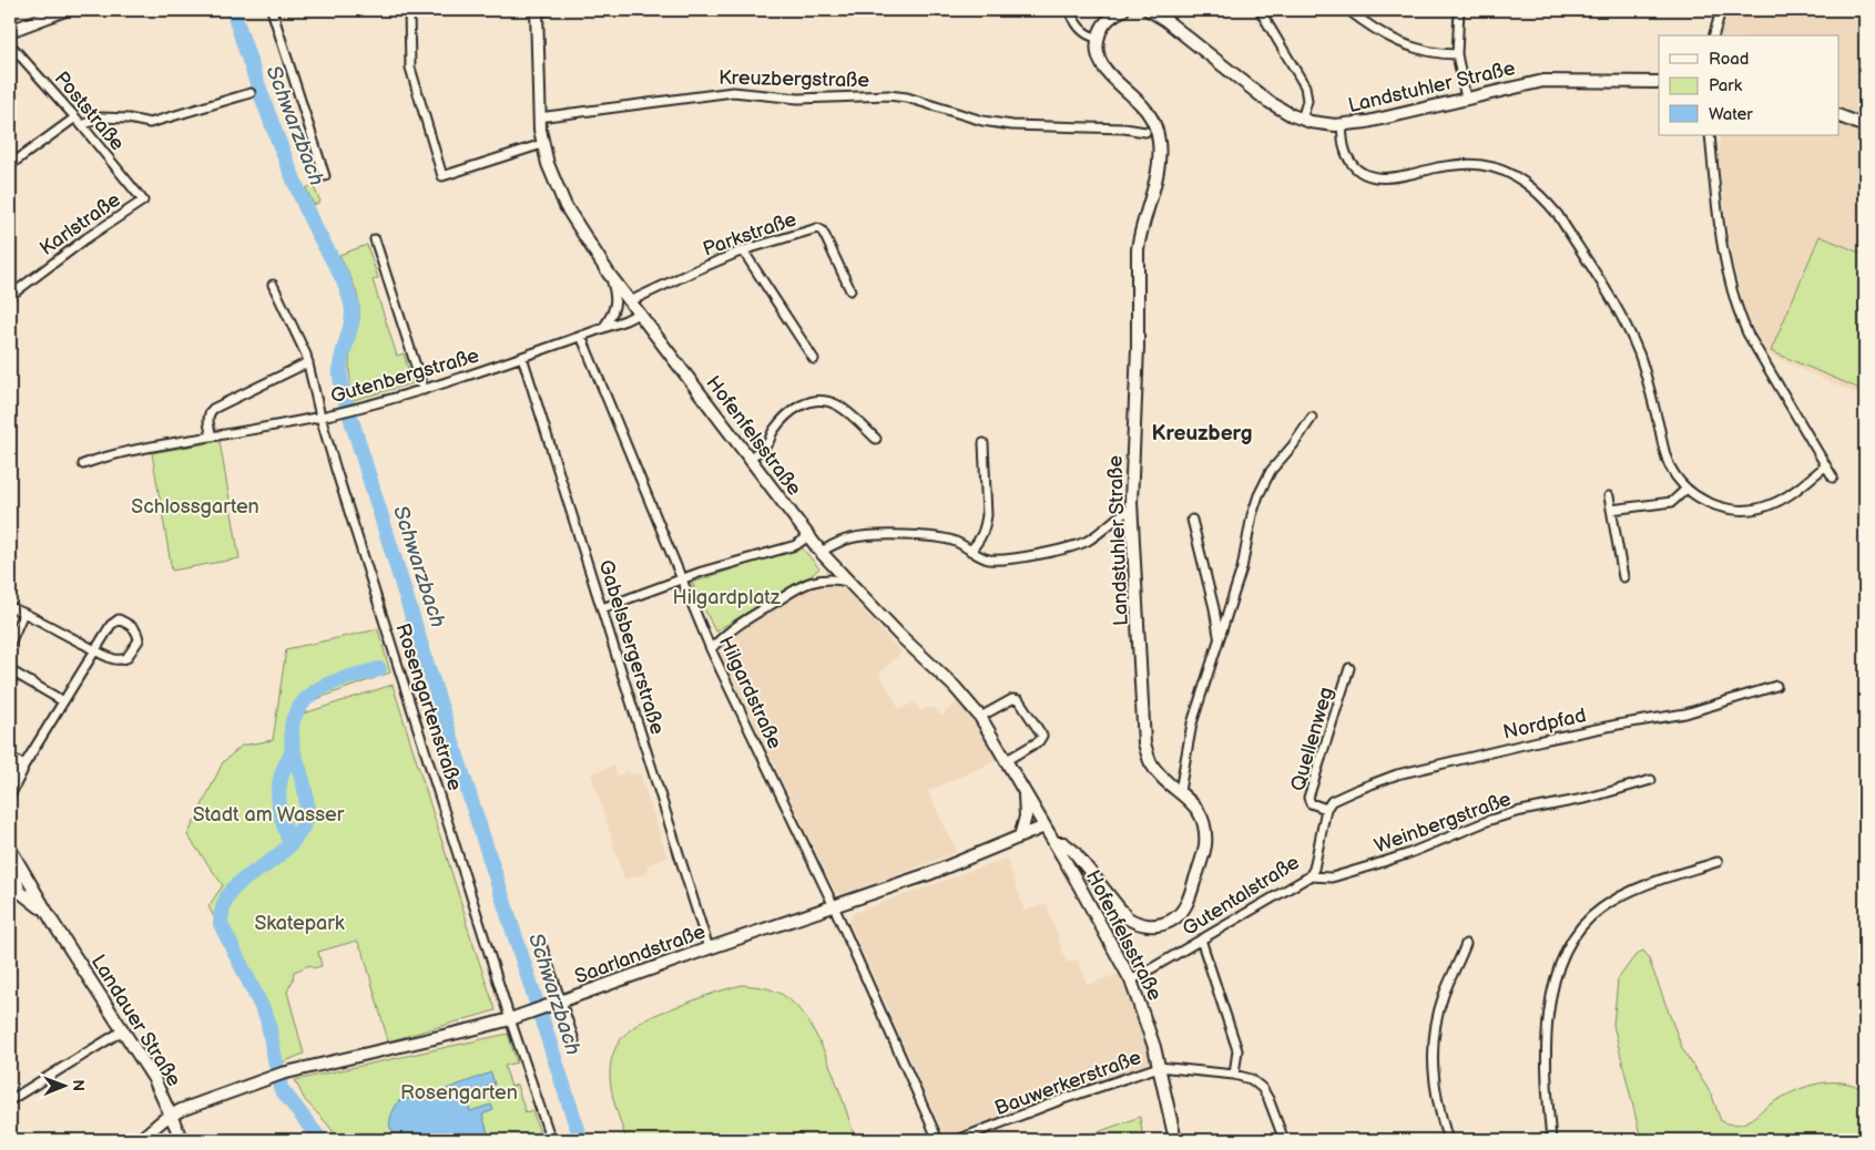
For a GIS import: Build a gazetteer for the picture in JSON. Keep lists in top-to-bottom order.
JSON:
{
  "streets": {
    "main road": [
      "Landstuhler Straße",
      "Hofenfelsstraße",
      "Saarlandstraße",
      "Landauer Straße"
    ],
    "street": [
      "Kreuzbergstraße",
      "Poststraße",
      "Karlstraße",
      "Parkstraße",
      "Gutenbergstraße",
      "Gabelsbergerstraße",
      "Hilgardstraße",
      "Rosengartenstraße",
      "Nordpfad",
      "Quellenweg",
      "Weinbergstraße",
      "Gutentalstraße",
      "Bauwerkerstraße"
    ]
  },
  "crossings": [
    ["Kreuzbergstraße", "Hofenfelsstraße"],
    ["Landstuhler Straße", "Hofenfelsstraße"],
    ["Poststraße", "Karlstraße"],
    ["Parkstraße", "Hofenfelsstraße"],
    ["Gutenbergstraße", "Hofenfelsstraße"],
    ["Gutenbergstraße", "Gabelsbergerstraße"],
    ["Gutenbergstraße", "Hilgardstraße"],
    ["Gutenbergstraße", "Rosengartenstraße"],
    ["Hofenfelsstraße", "Gutentalstraße"],
    ["Hofenfelsstraße", "Saarlandstraße"],
    ["Hofenfelsstraße", "Bauwerkerstraße"],
    ["Gabelsbergerstraße", "Saarlandstraße"],
    ["Hilgardstraße", "Saarlandstraße"],
    ["Rosengartenstraße", "Saarlandstraße"],
    ["Nordpfad", "Quellenweg"],
    ["Nordpfad", "Gutentalstraße"],
    ["Quellenweg", "Gutentalstraße"],
    ["Weinbergstraße", "Gutentalstraße"],
    ["Saarlandstraße", "Landauer Straße"]
  ],
  "districts": ["Kreuzberg"],
  "water": ["Schwarzbach"],
  "parks": [
    "Schlossgarten",
    "Hilgardplatz",
    "Stadt am Wasser",
    "Skatepark",
    "Rosengarten"
  ],
  "legend": ["Road", "Park", "Water"],
  "north": "right"
}
